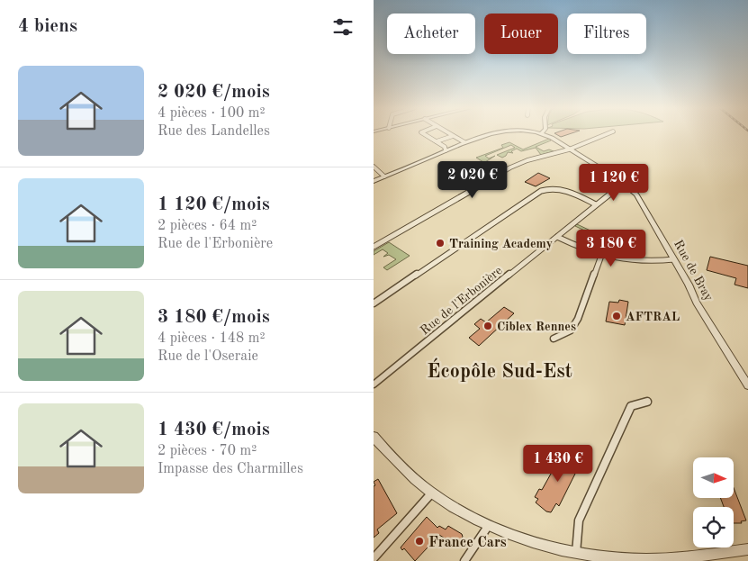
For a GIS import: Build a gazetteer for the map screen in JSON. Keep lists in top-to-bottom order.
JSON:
{
  "streets": {
    "street": ["Rue de Bray", "Rue de l'Erbonière"]
  },
  "crossings": [
    ["Rue de Bray", "Rue de l'Erbonière"]
  ],
  "districts": ["Écopôle Sud-Est"],
  "places": [
    "Training Academy",
    "AFTRAL",
    "Ciblex Rennes",
    "France Cars"
  ],
  "north": "right",
  "page": {
    "heading": "4 biens",
    "chip": ["Acheter", "Louer", "Filtres"],
    "list": [
      {
        "name": "2 020 €/mois",
        "note": "4 pièces · 100 m² · Rue des Landelles"
      },
      {
        "name": "1 120 €/mois",
        "note": "2 pièces · 64 m² · Rue de l'Erbonière"
      },
      {
        "name": "3 180 €/mois",
        "note": "4 pièces · 148 m² · Rue de l'Oseraie"
      },
      {
        "name": "1 430 €/mois",
        "note": "2 pièces · 70 m² · Impasse des Charmilles"
      }
    ],
    "price": [
      "2 020 €",
      "1 120 €",
      "3 180 €",
      "1 430 €"
    ]
  }
}
